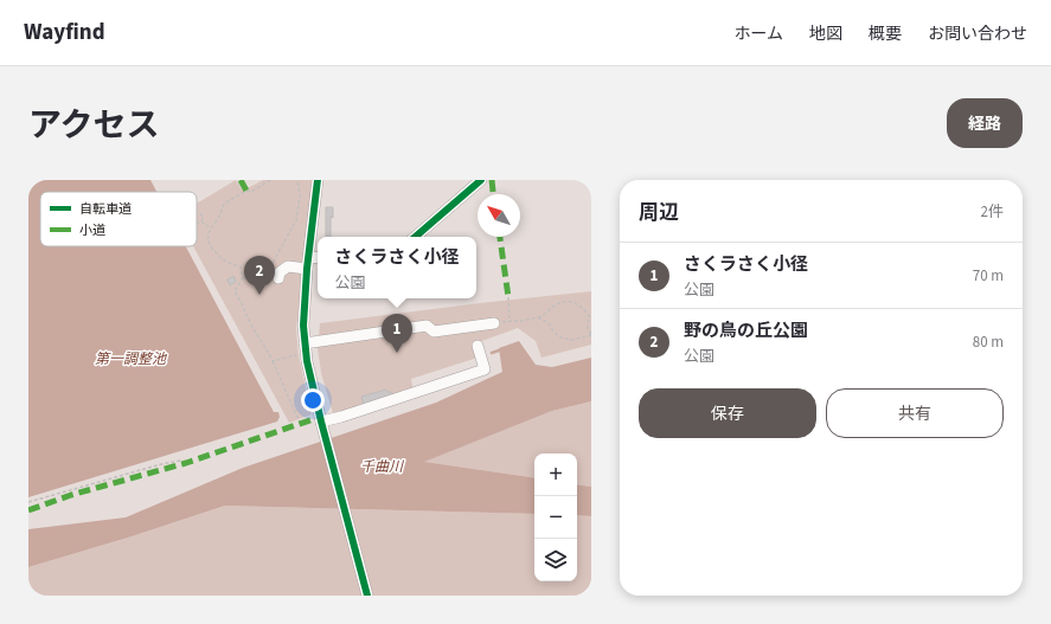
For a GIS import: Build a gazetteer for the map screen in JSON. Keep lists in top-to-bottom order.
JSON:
{
  "water": ["第一調整池", "千曲川"],
  "legend": ["自転車道", "小道"],
  "north": "top left",
  "page": {
    "header": "Wayfind",
    "nav": [
      "ホーム",
      "地図",
      "概要",
      "お問い合わせ"
    ],
    "title": "アクセス",
    "buttons": [
      "経路",
      ["保存", "共有"]
    ],
    "heading": ["周辺", "2件"],
    "popup": ["さくラさく小径", "公園"],
    "list": [
      {
        "mark": "1",
        "name": "さくラさく小径",
        "note": "公園",
        "value": "70 m"
      },
      {
        "mark": "2",
        "name": "野の鳥の丘公園",
        "note": "公園",
        "value": "80 m"
      }
    ],
    "pins": ["2", "1"],
    "map_buttons": ["+", "−"]
  }
}
